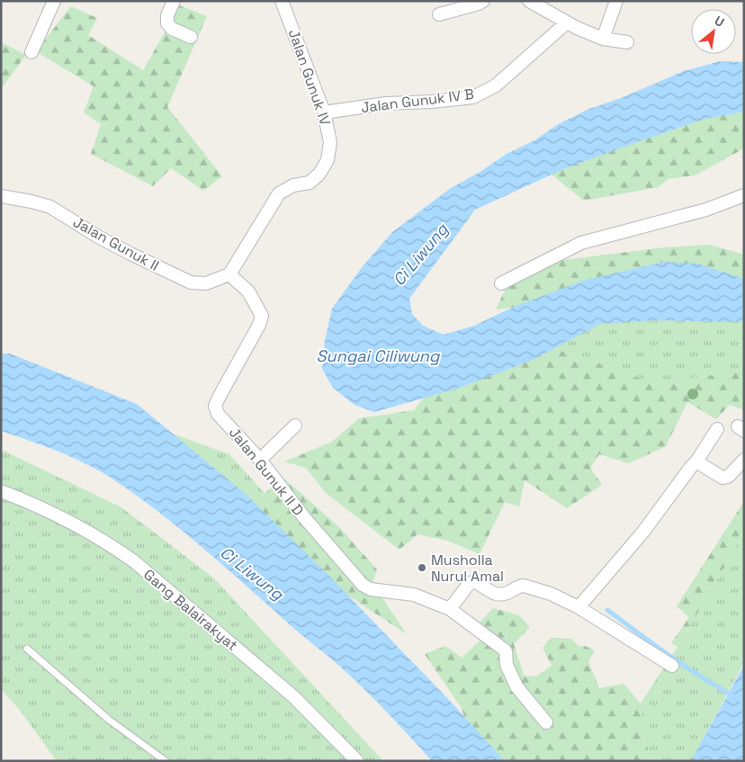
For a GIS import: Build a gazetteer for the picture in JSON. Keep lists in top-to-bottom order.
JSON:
{
  "streets": {
    "street": [
      "Jalan Gunuk IV",
      "Jalan Gunuk IV B",
      "Jalan Gunuk II",
      "Jalan Gunuk II D",
      "Gang Balairakyat"
    ]
  },
  "crossings": [
    ["Jalan Gunuk IV", "Jalan Gunuk IV B"],
    ["Jalan Gunuk IV", "Jalan Gunuk II"],
    ["Jalan Gunuk IV", "Jalan Gunuk II D"],
    ["Jalan Gunuk II", "Jalan Gunuk II D"]
  ],
  "water": ["Ci Liwung", "Sungai Ciliwung"],
  "places": ["Musholla Nurul Amal"],
  "north": "top right"
}
